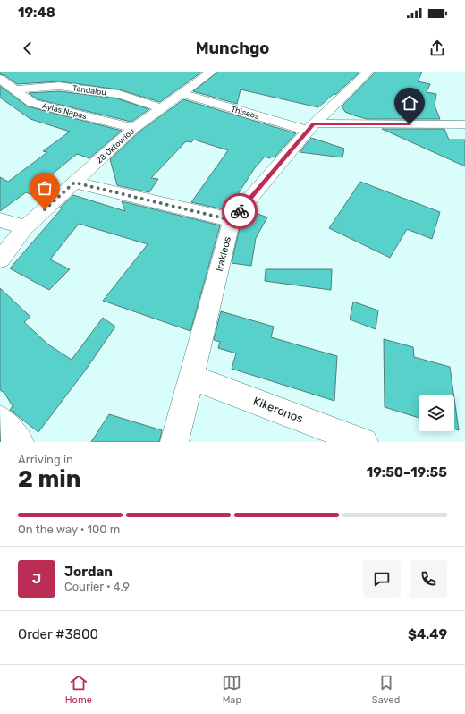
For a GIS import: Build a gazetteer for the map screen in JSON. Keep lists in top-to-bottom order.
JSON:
{
  "streets": {
    "street": [
      "Tandalou",
      "Ayias Napas",
      "Thiseos",
      "28 Oktovriou",
      "Irakleos",
      "Kikeronos"
    ]
  },
  "crossings": [
    ["Tandalou", "Ayias Napas"],
    ["Tandalou", "28 Oktovriou"],
    ["Ayias Napas", "28 Oktovriou"],
    ["Thiseos", "28 Oktovriou"],
    ["Thiseos", "Irakleos"],
    ["Irakleos", "Kikeronos"]
  ],
  "page": {
    "status": "19:48",
    "header": "Munchgo",
    "heading": ["2 min", "Arriving in", "19:50–19:55"],
    "panel": [
      "Jordan",
      "Courier · 4.9",
      "Order #3800",
      "$4.49"
    ],
    "bar": "On the way · 100 m",
    "round": "J",
    "tabs": ["Home", "Map", "Saved"]
  }
}
